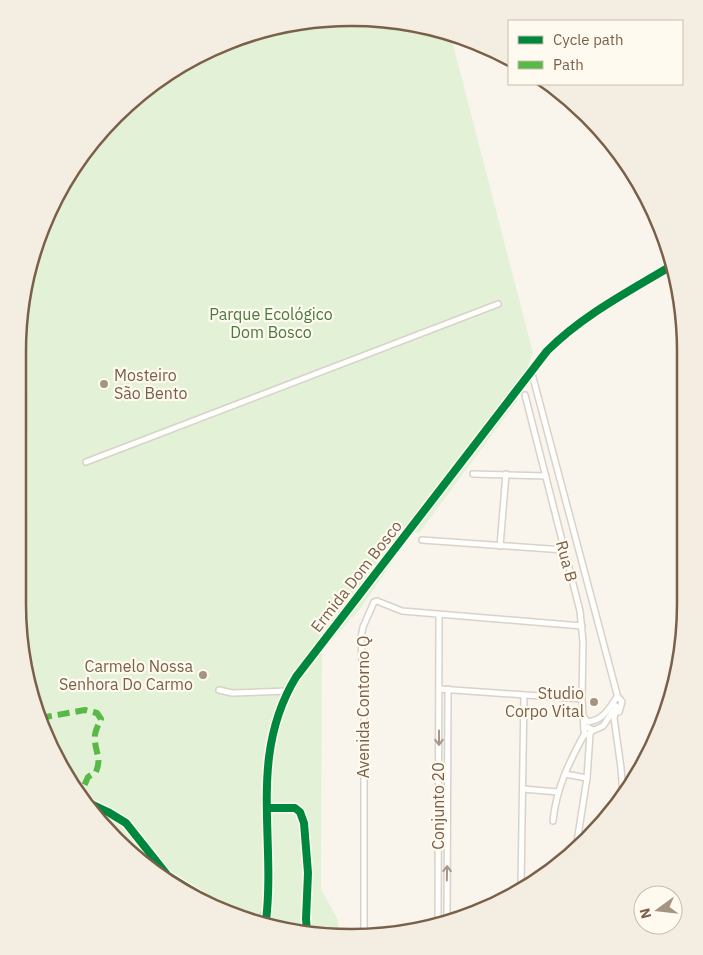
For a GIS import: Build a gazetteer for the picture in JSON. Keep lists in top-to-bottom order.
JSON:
{
  "streets": {
    "street": [
      "Rua B",
      "Ermida Dom Bosco",
      "Avenida Contorno Q",
      "Conjunto 20"
    ]
  },
  "crossings": [
    ["Rua B", "Avenida Contorno Q"],
    ["Avenida Contorno Q", "Conjunto 20"]
  ],
  "parks": ["Parque Ecológico Dom Bosco"],
  "places": ["Mosteiro São Bento", "Carmelo Nossa Senhora Do Carmo", "Studio Corpo Vital"],
  "legend": ["Cycle path", "Path"],
  "north": "left"
}
